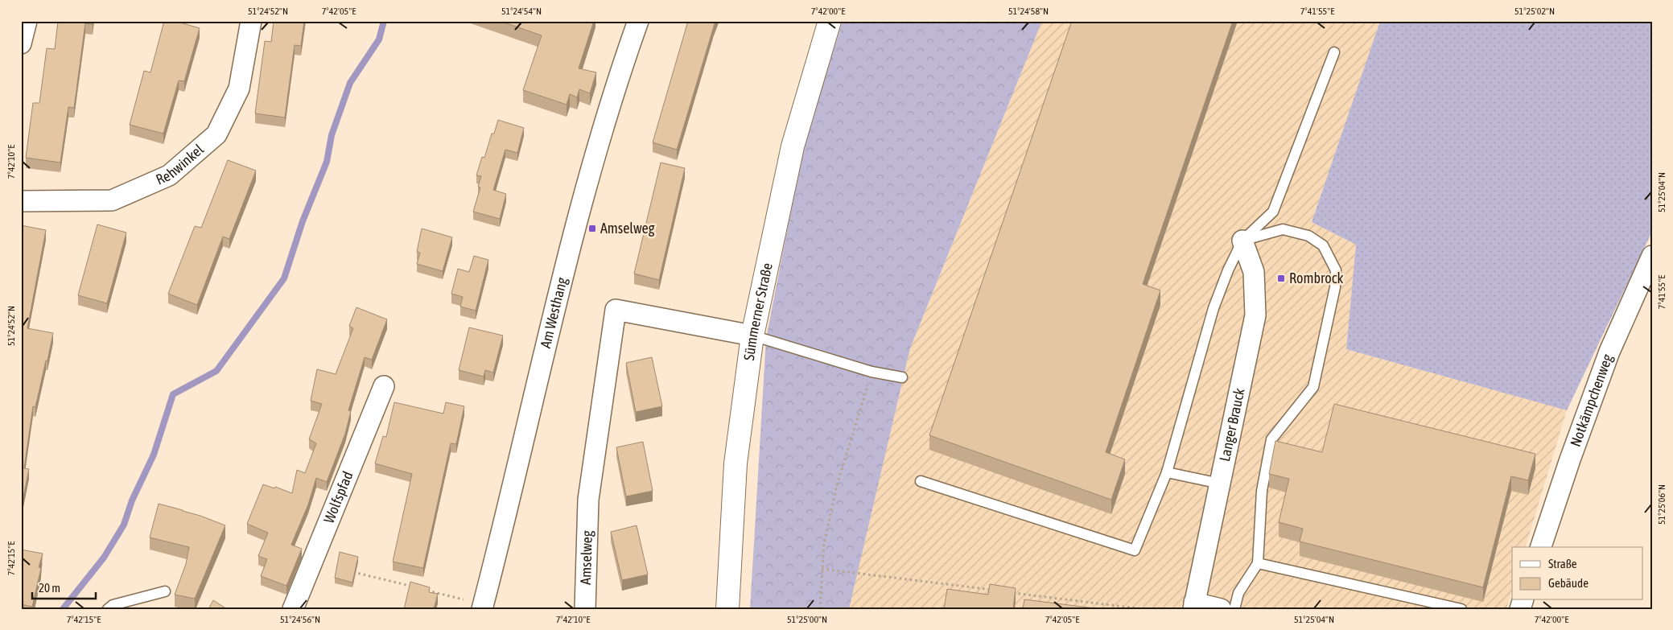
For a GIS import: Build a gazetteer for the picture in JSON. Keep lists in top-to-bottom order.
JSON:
{
  "streets": {
    "main road": ["Sümmerner Straße"],
    "street": [
      "Rehwinkel",
      "Am Westhang",
      "Notkämpchenweg",
      "Langer Brauck",
      "Wolfspfad",
      "Amselweg"
    ]
  },
  "crossings": [
    ["Sümmerner Straße", "Amselweg"]
  ],
  "places": {
    "transit": ["Amselweg", "Rombrock"]
  },
  "legend": ["Straße", "Gebäude"],
  "scale_bar": "20 m",
  "coordinates": [
    "51°24'52\"N",
    "7°42'05\"E",
    "51°24'54\"N",
    "7°42'00\"E",
    "51°24'58\"N",
    "7°41'55\"E",
    "51°25'02\"N",
    "7°42'10\"E",
    "51°25'04\"N",
    "51°25'06\"N",
    "7°42'15\"E",
    "51°24'56\"N",
    "51°25'00\"N"
  ]
}
